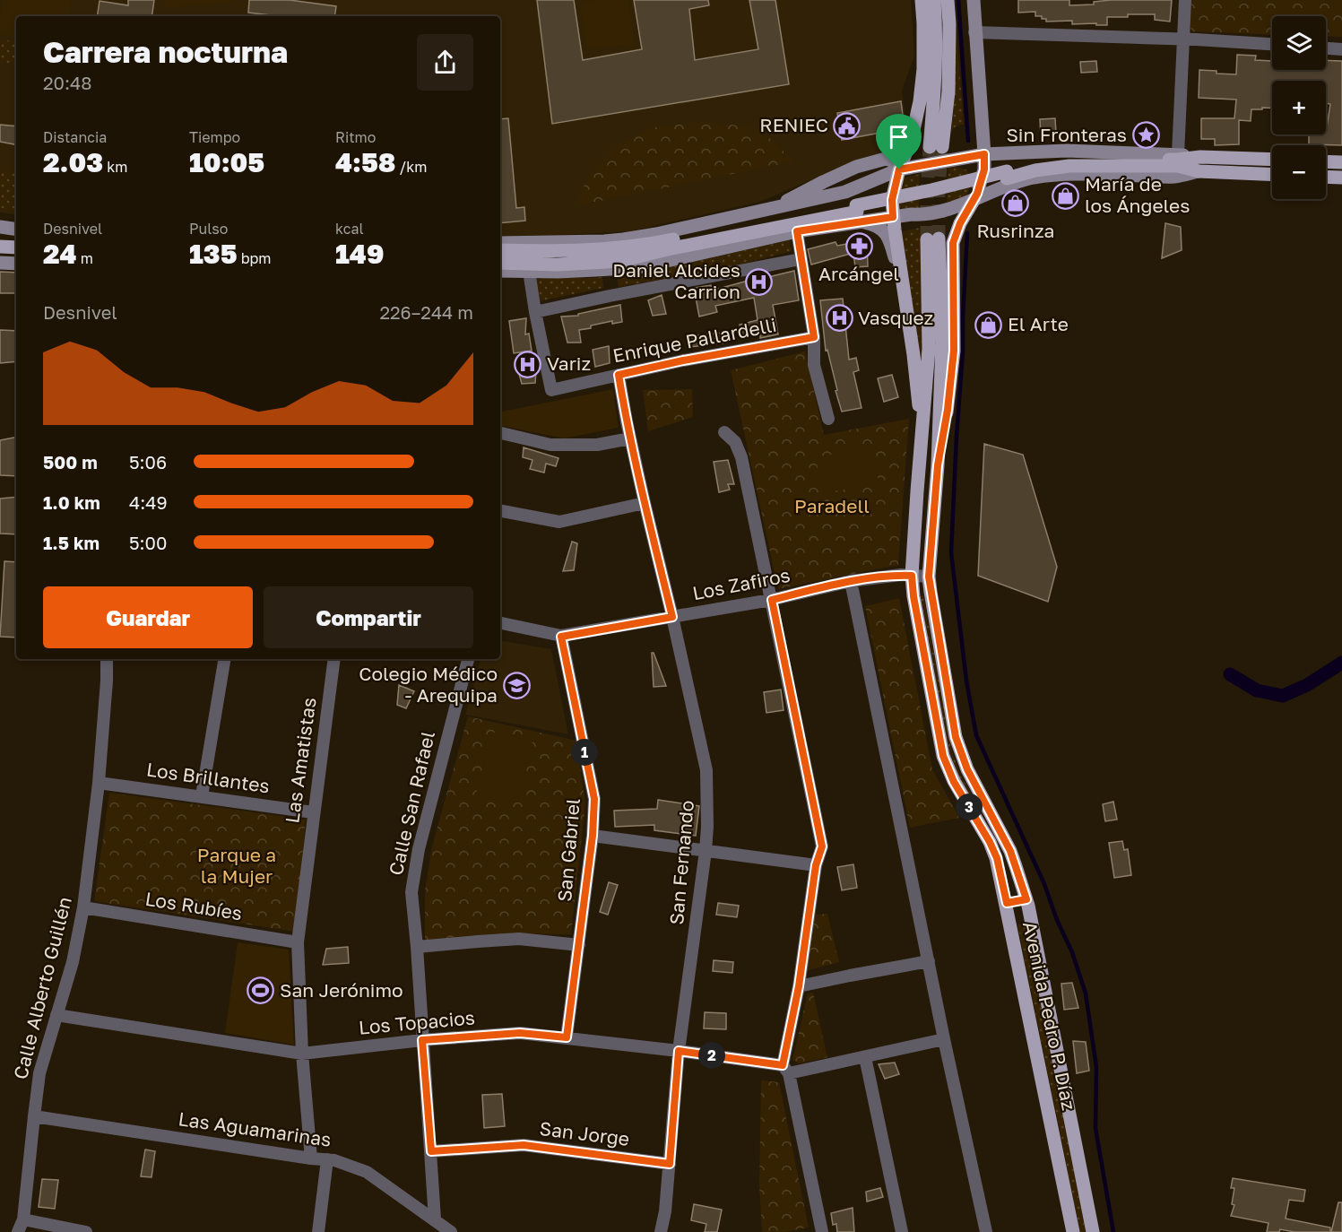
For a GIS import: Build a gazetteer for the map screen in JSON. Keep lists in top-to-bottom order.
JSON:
{
  "streets": {
    "main road": ["Avenida Pedro P. Díaz"],
    "street": [
      "Enrique Pallardelli",
      "Los Zafiros",
      "Las Amatistas",
      "Los Brillantes",
      "Calle San Rafael",
      "San Gabriel",
      "San Fernando",
      "Los Rubíes",
      "Calle Alberto Guillén",
      "Los Topacios",
      "Las Aguamarinas",
      "San Jorge"
    ]
  },
  "crossings": [
    ["Enrique Pallardelli", "San Fernando"],
    ["Los Zafiros", "San Gabriel"],
    ["Los Zafiros", "San Fernando"],
    ["Los Zafiros", "Avenida Pedro P. Díaz"],
    ["Las Amatistas", "Los Brillantes"],
    ["Las Amatistas", "Los Rubíes"],
    ["Las Amatistas", "Los Topacios"],
    ["Las Amatistas", "Las Aguamarinas"],
    ["Los Brillantes", "Calle Alberto Guillén"],
    ["Calle San Rafael", "Los Topacios"],
    ["Calle San Rafael", "Las Aguamarinas"],
    ["Calle San Rafael", "San Jorge"],
    ["San Gabriel", "Los Topacios"],
    ["San Fernando", "Los Topacios"],
    ["San Fernando", "San Jorge"],
    ["Los Rubíes", "Calle Alberto Guillén"],
    ["Calle Alberto Guillén", "Los Topacios"],
    ["Calle Alberto Guillén", "Las Aguamarinas"]
  ],
  "parks": ["Paradell", "Parque a la Mujer"],
  "places": {
    "public building": ["RENIEC"],
    "place": ["Sin Fronteras"],
    "shop": ["María de los Ángeles", "Rusrinza", "El Arte"],
    "pharmacy": ["Arcángel"],
    "hospital": ["Daniel Alcides Carrion", "Vasquez", "Variz"],
    "school or university": ["Colegio Médico - Arequipa"],
    "sports": ["San Jerónimo"]
  },
  "page": {
    "map_buttons": ["+", "−"],
    "heading": ["Carrera nocturna", "20:48"],
    "stats": [
      ["Distancia", "2.03 km"],
      ["Tiempo", "10:05"],
      ["Ritmo", "4:58 /km"],
      ["Desnivel", "24 m"],
      ["Pulso", "135 bpm"],
      ["kcal", "149"]
    ],
    "chart": ["Desnivel", "226–244 m"],
    "list": [
      {
        "name": "500 m",
        "note": "5:06"
      },
      {
        "name": "1.0 km",
        "note": "4:49"
      },
      {
        "name": "1.5 km",
        "note": "5:00"
      }
    ],
    "buttons": ["Guardar", "Compartir"],
    "pins": ["1", "3", "2"]
  }
}
